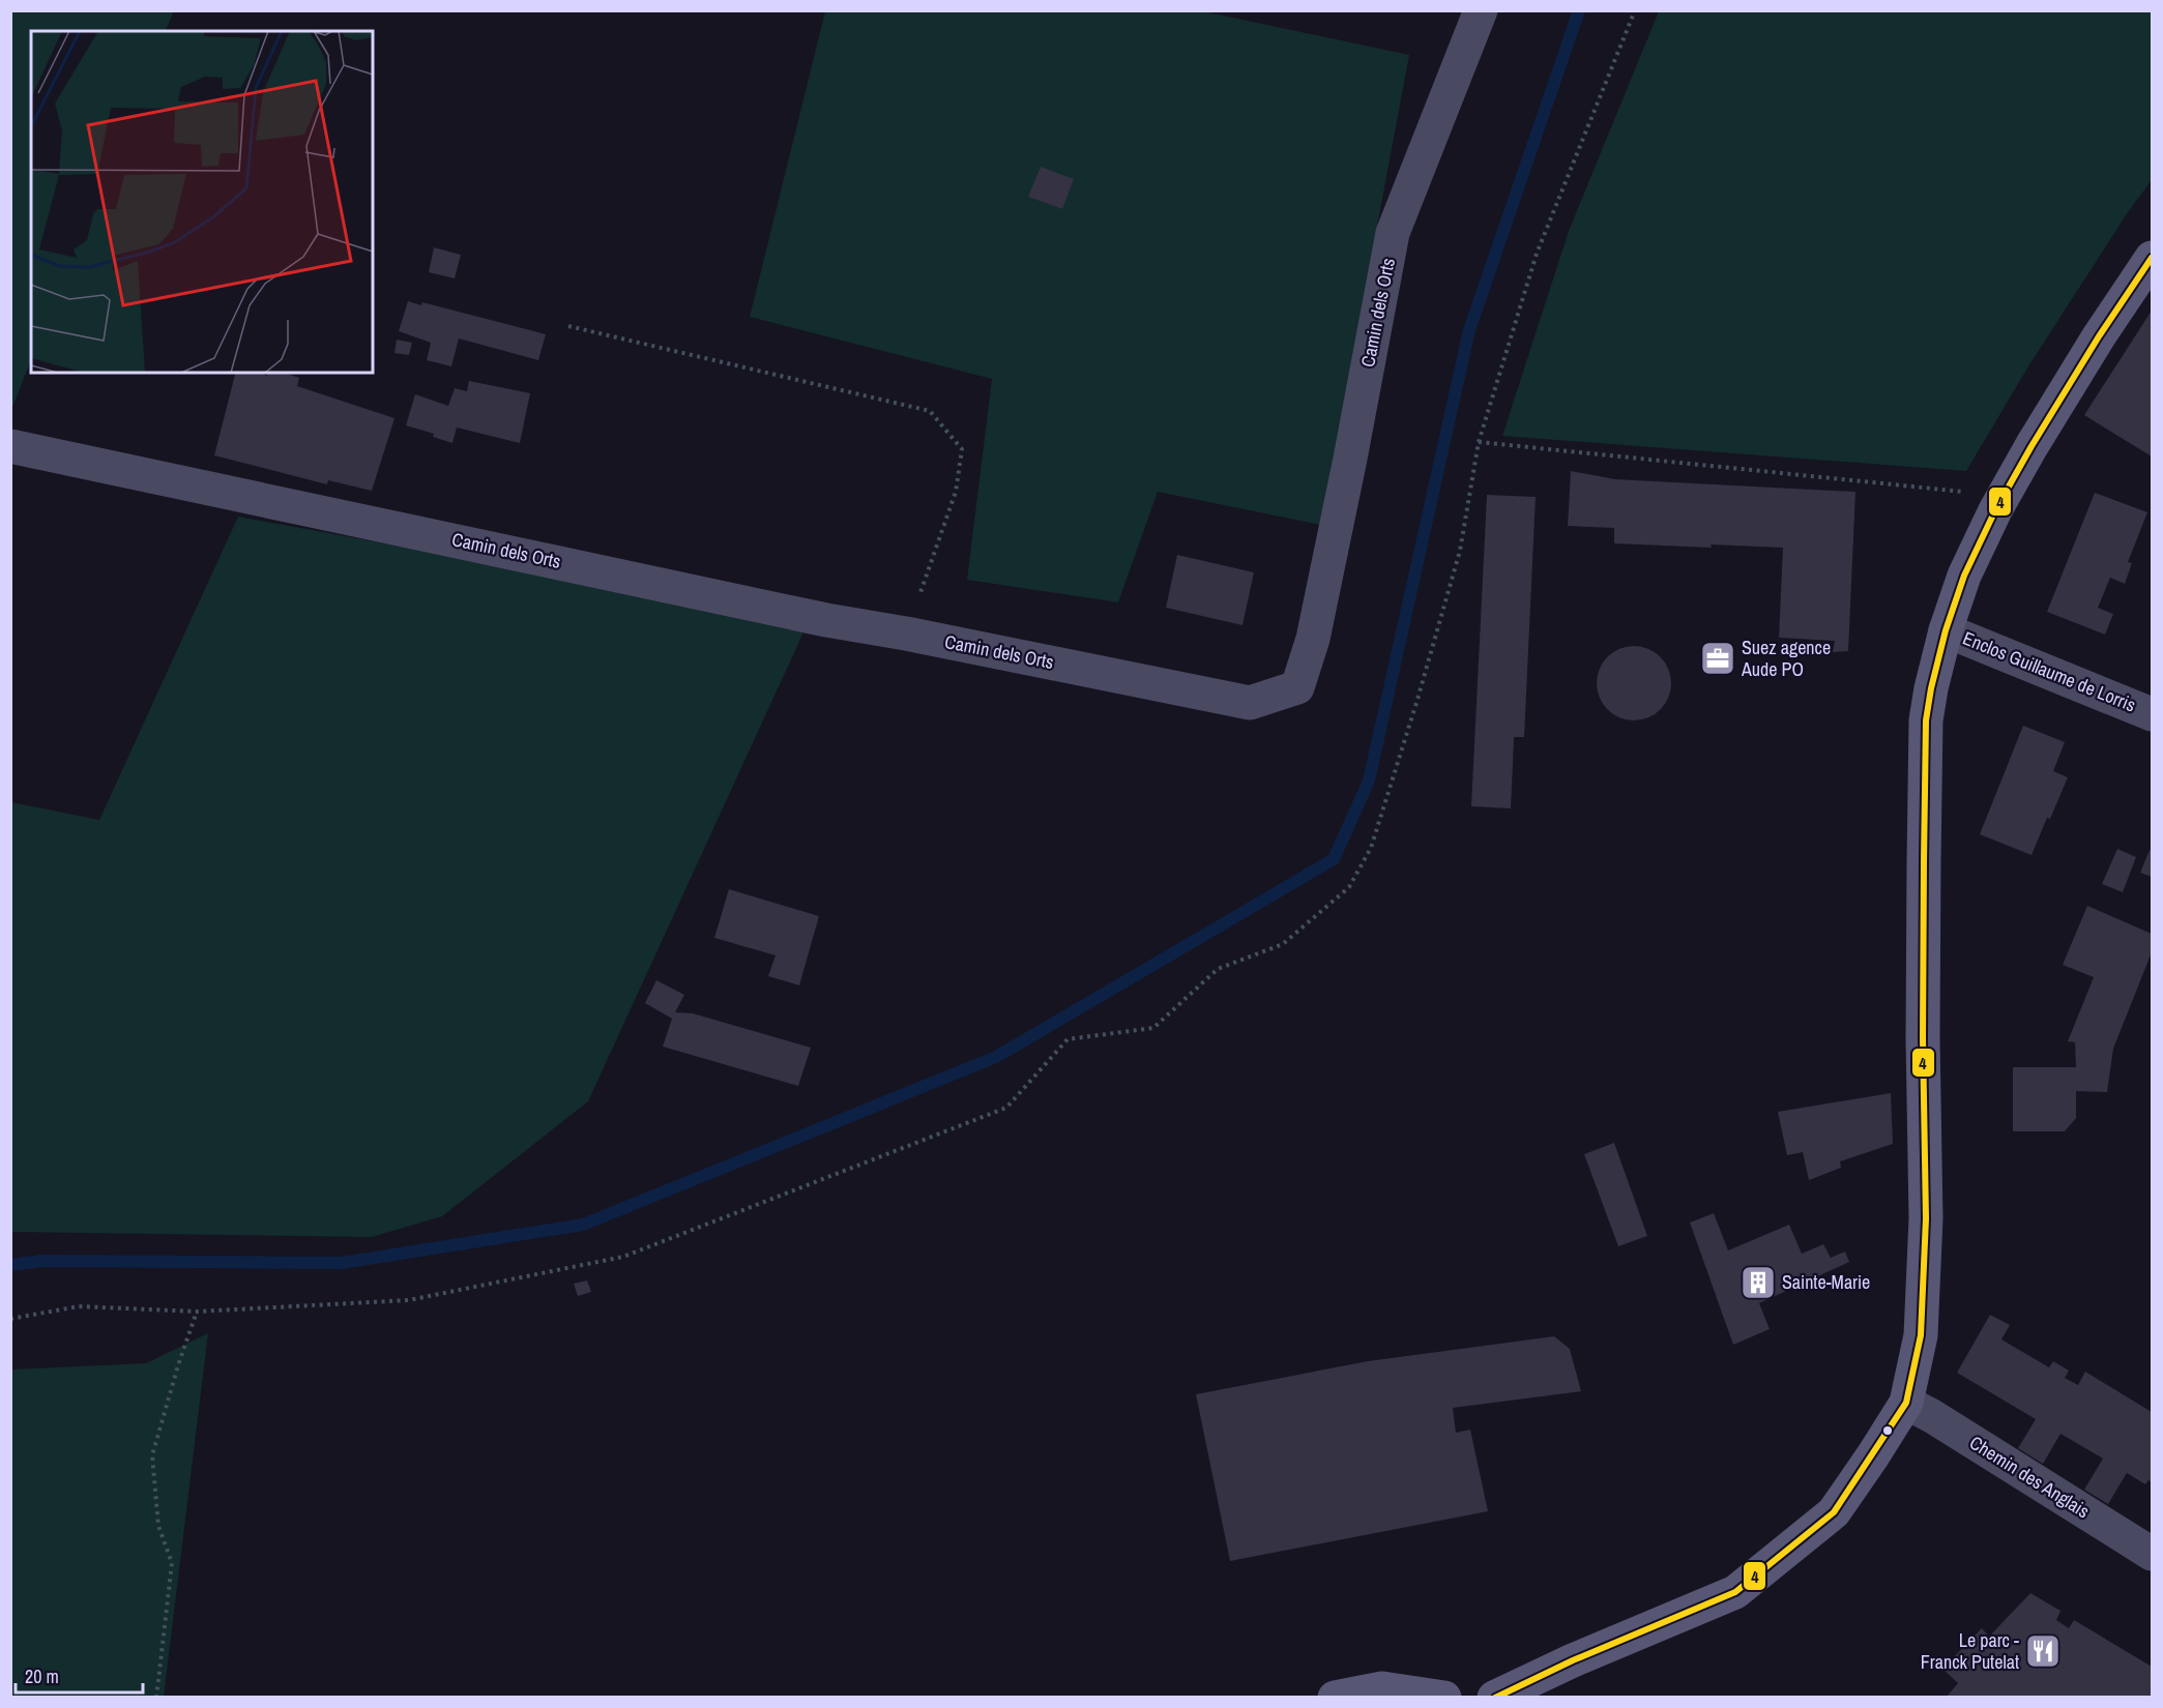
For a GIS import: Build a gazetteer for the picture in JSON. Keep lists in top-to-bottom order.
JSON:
{
  "streets": {
    "street": ["Camin dels Orts", "Enclos Guillaume de Lorris", "Chemin des Anglais"]
  },
  "places": {
    "office": ["Suez agence Aude PO"],
    "building": ["Sainte-Marie"],
    "restaurant": ["Le parc - Franck Putelat"]
  },
  "lines": ["transit line 4"],
  "scale_bar": "20 m"
}
